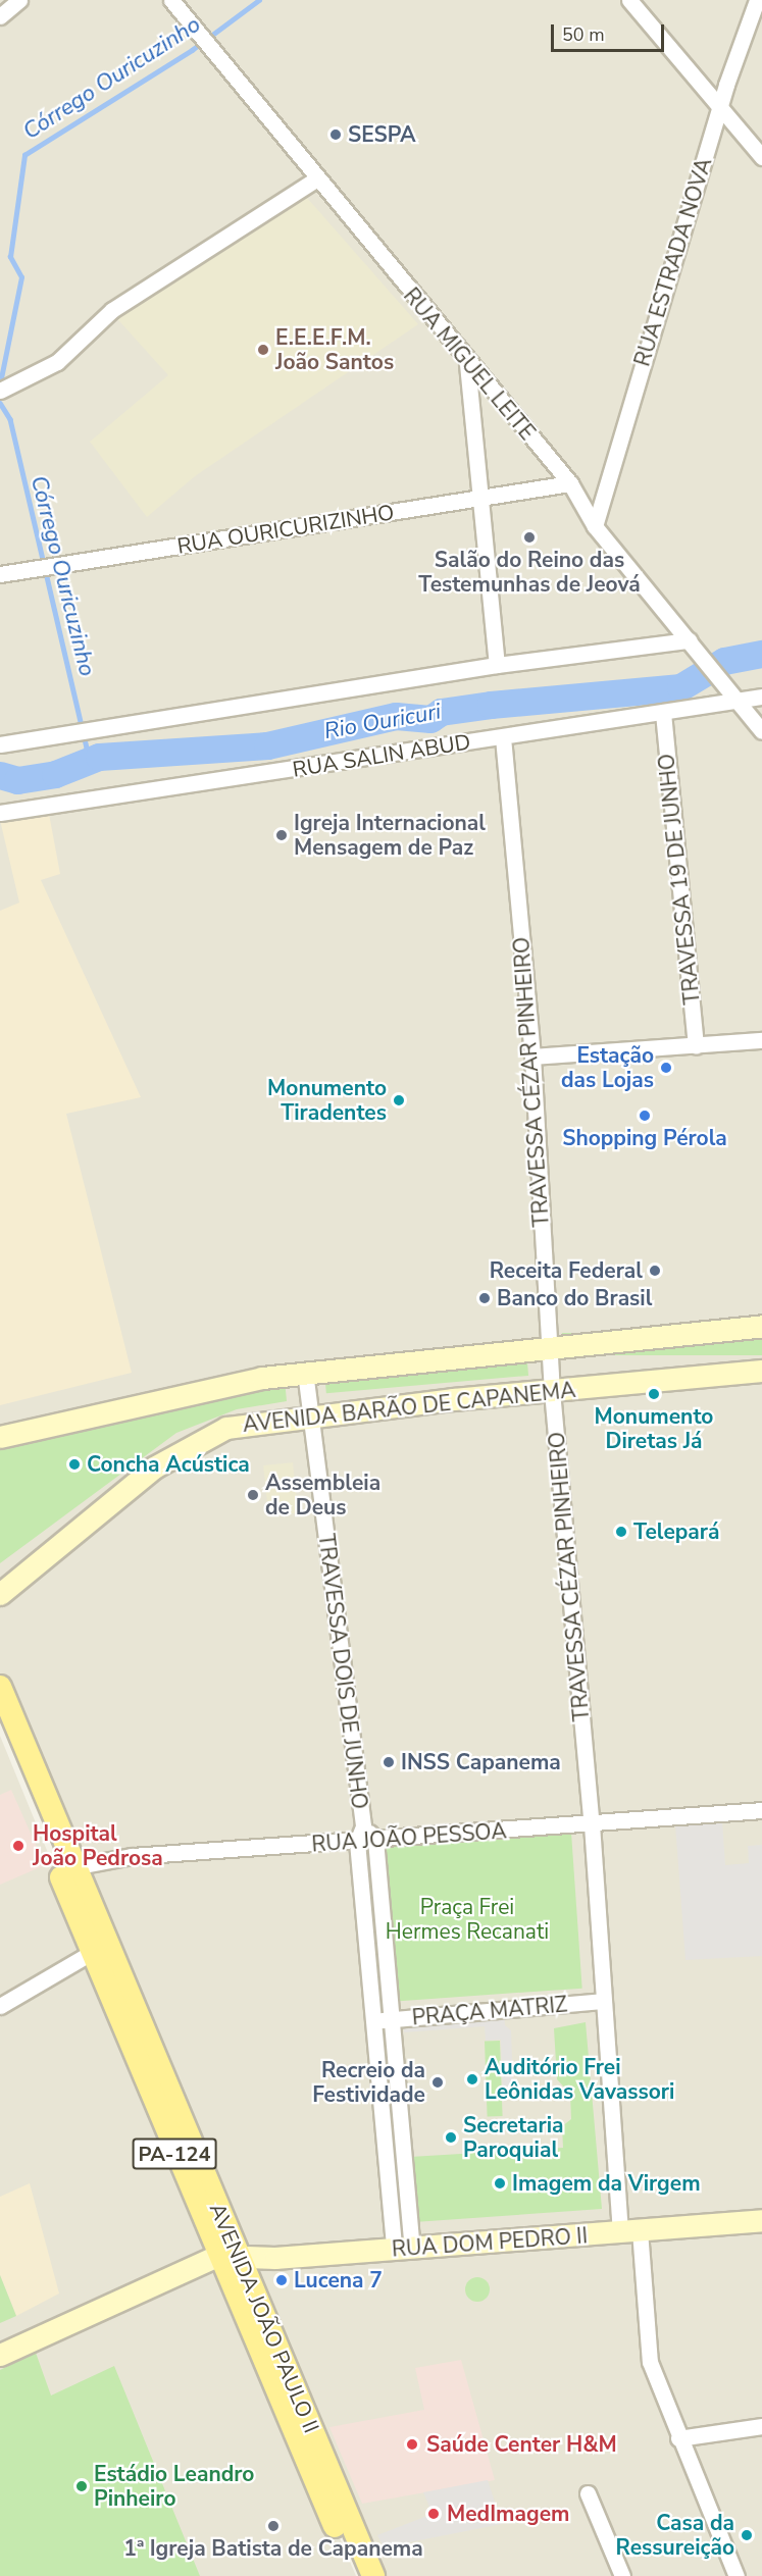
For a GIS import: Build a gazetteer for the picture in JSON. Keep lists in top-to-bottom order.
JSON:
{
  "streets": {
    "main road": ["PA-124", "AVENIDA JOÃO PAULO II"],
    "street": [
      "RUA ESTRADA NOVA",
      "RUA MIGUEL LEITE",
      "RUA OURICURIZINHO",
      "RUA SALIN ABUD",
      "TRAVESSA 19 DE JUNHO",
      "TRAVESSA CÉZAR PINHEIRO",
      "AVENIDA BARÃO DE CAPANEMA",
      "TRAVESSA DOIS DE JUNHO",
      "RUA JOÃO PESSOA",
      "PRAÇA MATRIZ",
      "RUA DOM PEDRO II"
    ]
  },
  "crossings": [
    ["RUA ESTRADA NOVA", "RUA MIGUEL LEITE"],
    ["RUA MIGUEL LEITE", "RUA OURICURIZINHO"],
    ["RUA MIGUEL LEITE", "RUA SALIN ABUD"],
    ["RUA SALIN ABUD", "TRAVESSA 19 DE JUNHO"],
    ["RUA SALIN ABUD", "TRAVESSA CÉZAR PINHEIRO"],
    ["TRAVESSA CÉZAR PINHEIRO", "AVENIDA BARÃO DE CAPANEMA"],
    ["TRAVESSA CÉZAR PINHEIRO", "RUA JOÃO PESSOA"],
    ["TRAVESSA CÉZAR PINHEIRO", "PRAÇA MATRIZ"],
    ["TRAVESSA CÉZAR PINHEIRO", "RUA DOM PEDRO II"],
    ["AVENIDA BARÃO DE CAPANEMA", "TRAVESSA DOIS DE JUNHO"],
    ["RUA JOÃO PESSOA", "AVENIDA JOÃO PAULO II"],
    ["RUA DOM PEDRO II", "AVENIDA JOÃO PAULO II"]
  ],
  "water": ["Córrego Ouricuzinho", "Rio Ouricuri"],
  "parks": ["Praça Frei Hermes Recanati"],
  "places": [
    "SESPA",
    "E.E.E.F.M. João Santos",
    "Salão do Reino das Testemunhas de Jeová",
    "Igreja Internacional Mensagem de Paz",
    "Estação das Lojas",
    "Monumento Tiradentes",
    "Shopping Pérola",
    "Receita Federal",
    "Banco do Brasil",
    "Monumento Diretas Já",
    "Concha Acústica",
    "Assembleia de Deus",
    "Telepará",
    "INSS Capanema",
    "Hospital João Pedrosa",
    "Auditório Frei Leônidas Vavassori",
    "Recreio da Festividade",
    "Secretaria Paroquial",
    "Imagem da Virgem",
    "Lucena 7",
    "Saúde Center H&M",
    "Estádio Leandro Pinheiro",
    "MedImagem",
    "1ª Igreja Batista de Capanema",
    "Casa da Ressureição"
  ],
  "scale_bar": "50 m"
}
